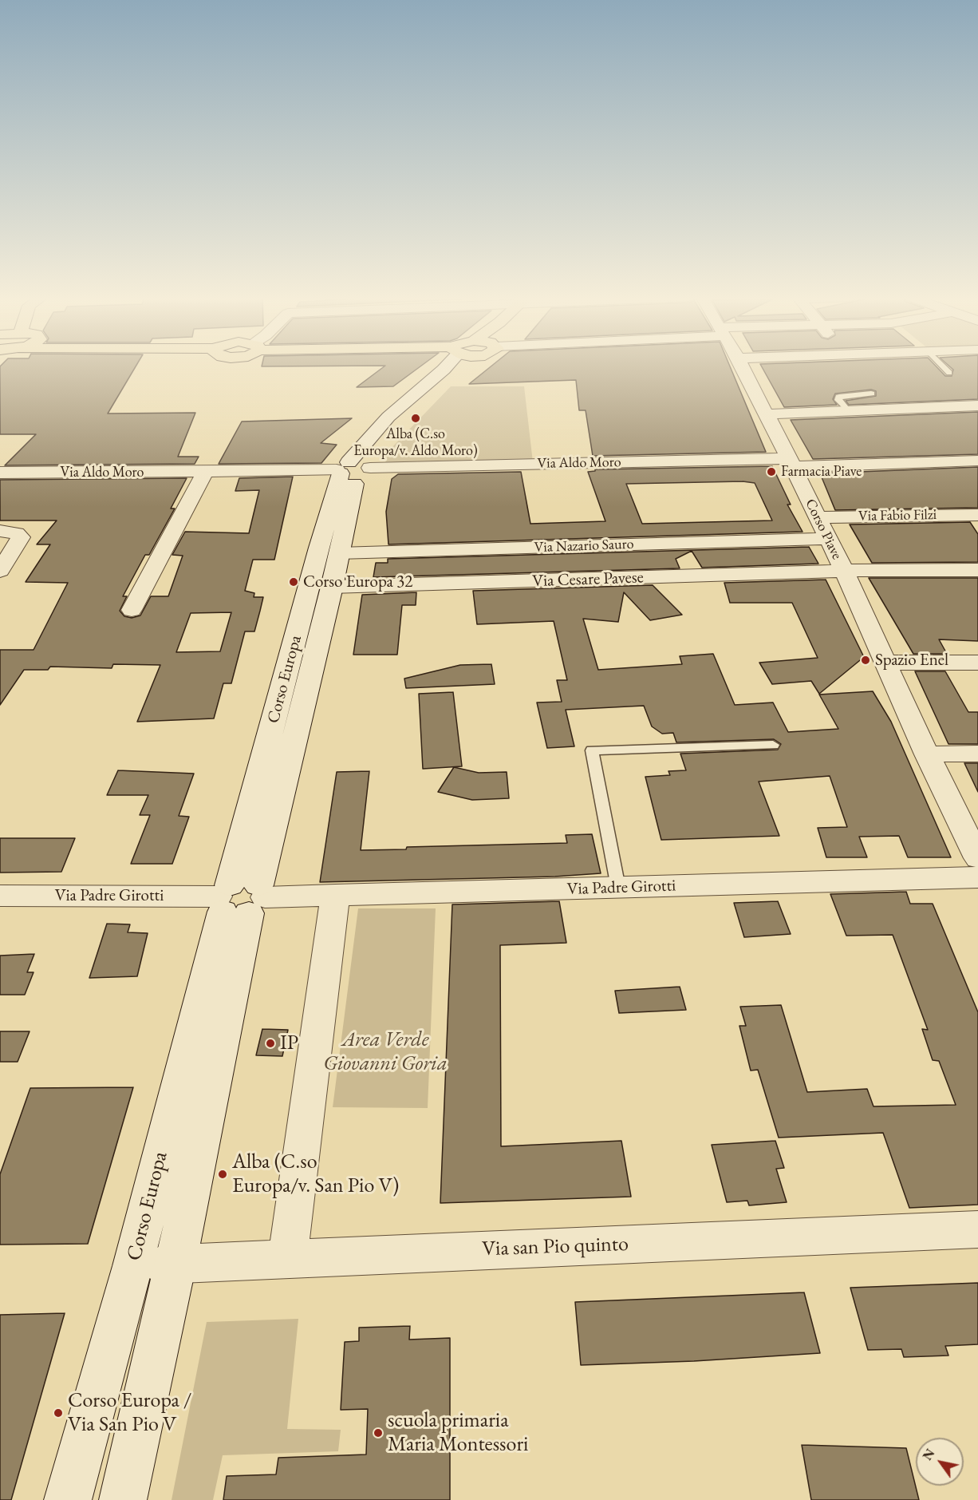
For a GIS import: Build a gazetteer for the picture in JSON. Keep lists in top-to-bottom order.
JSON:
{
  "streets": {
    "main road": ["Corso Europa"],
    "street": [
      "Via Aldo Moro",
      "Via Fabio Filzi",
      "Corso Piave",
      "Via Nazario Sauro",
      "Via Cesare Pavese",
      "Via Padre Girotti",
      "Via san Pio quinto"
    ]
  },
  "crossings": [
    ["Via Aldo Moro", "Corso Piave"],
    ["Via Aldo Moro", "Corso Europa"],
    ["Via Fabio Filzi", "Corso Piave"],
    ["Corso Piave", "Via Nazario Sauro"],
    ["Corso Piave", "Via Cesare Pavese"],
    ["Via Nazario Sauro", "Corso Europa"],
    ["Via Cesare Pavese", "Corso Europa"],
    ["Corso Europa", "Via Padre Girotti"],
    ["Corso Europa", "Via san Pio quinto"]
  ],
  "parks": ["Area Verde Giovanni Goria"],
  "places": [
    "Alba (C.so Europa/v. Aldo Moro)",
    "Farmacia Piave",
    "Corso Europa 32",
    "Spazio Enel",
    "IP",
    "Alba (C.so Europa/v. San Pio V)",
    "Corso Europa / Via San Pio V",
    "scuola primaria Maria Montessori"
  ],
  "north": "top left"
}
